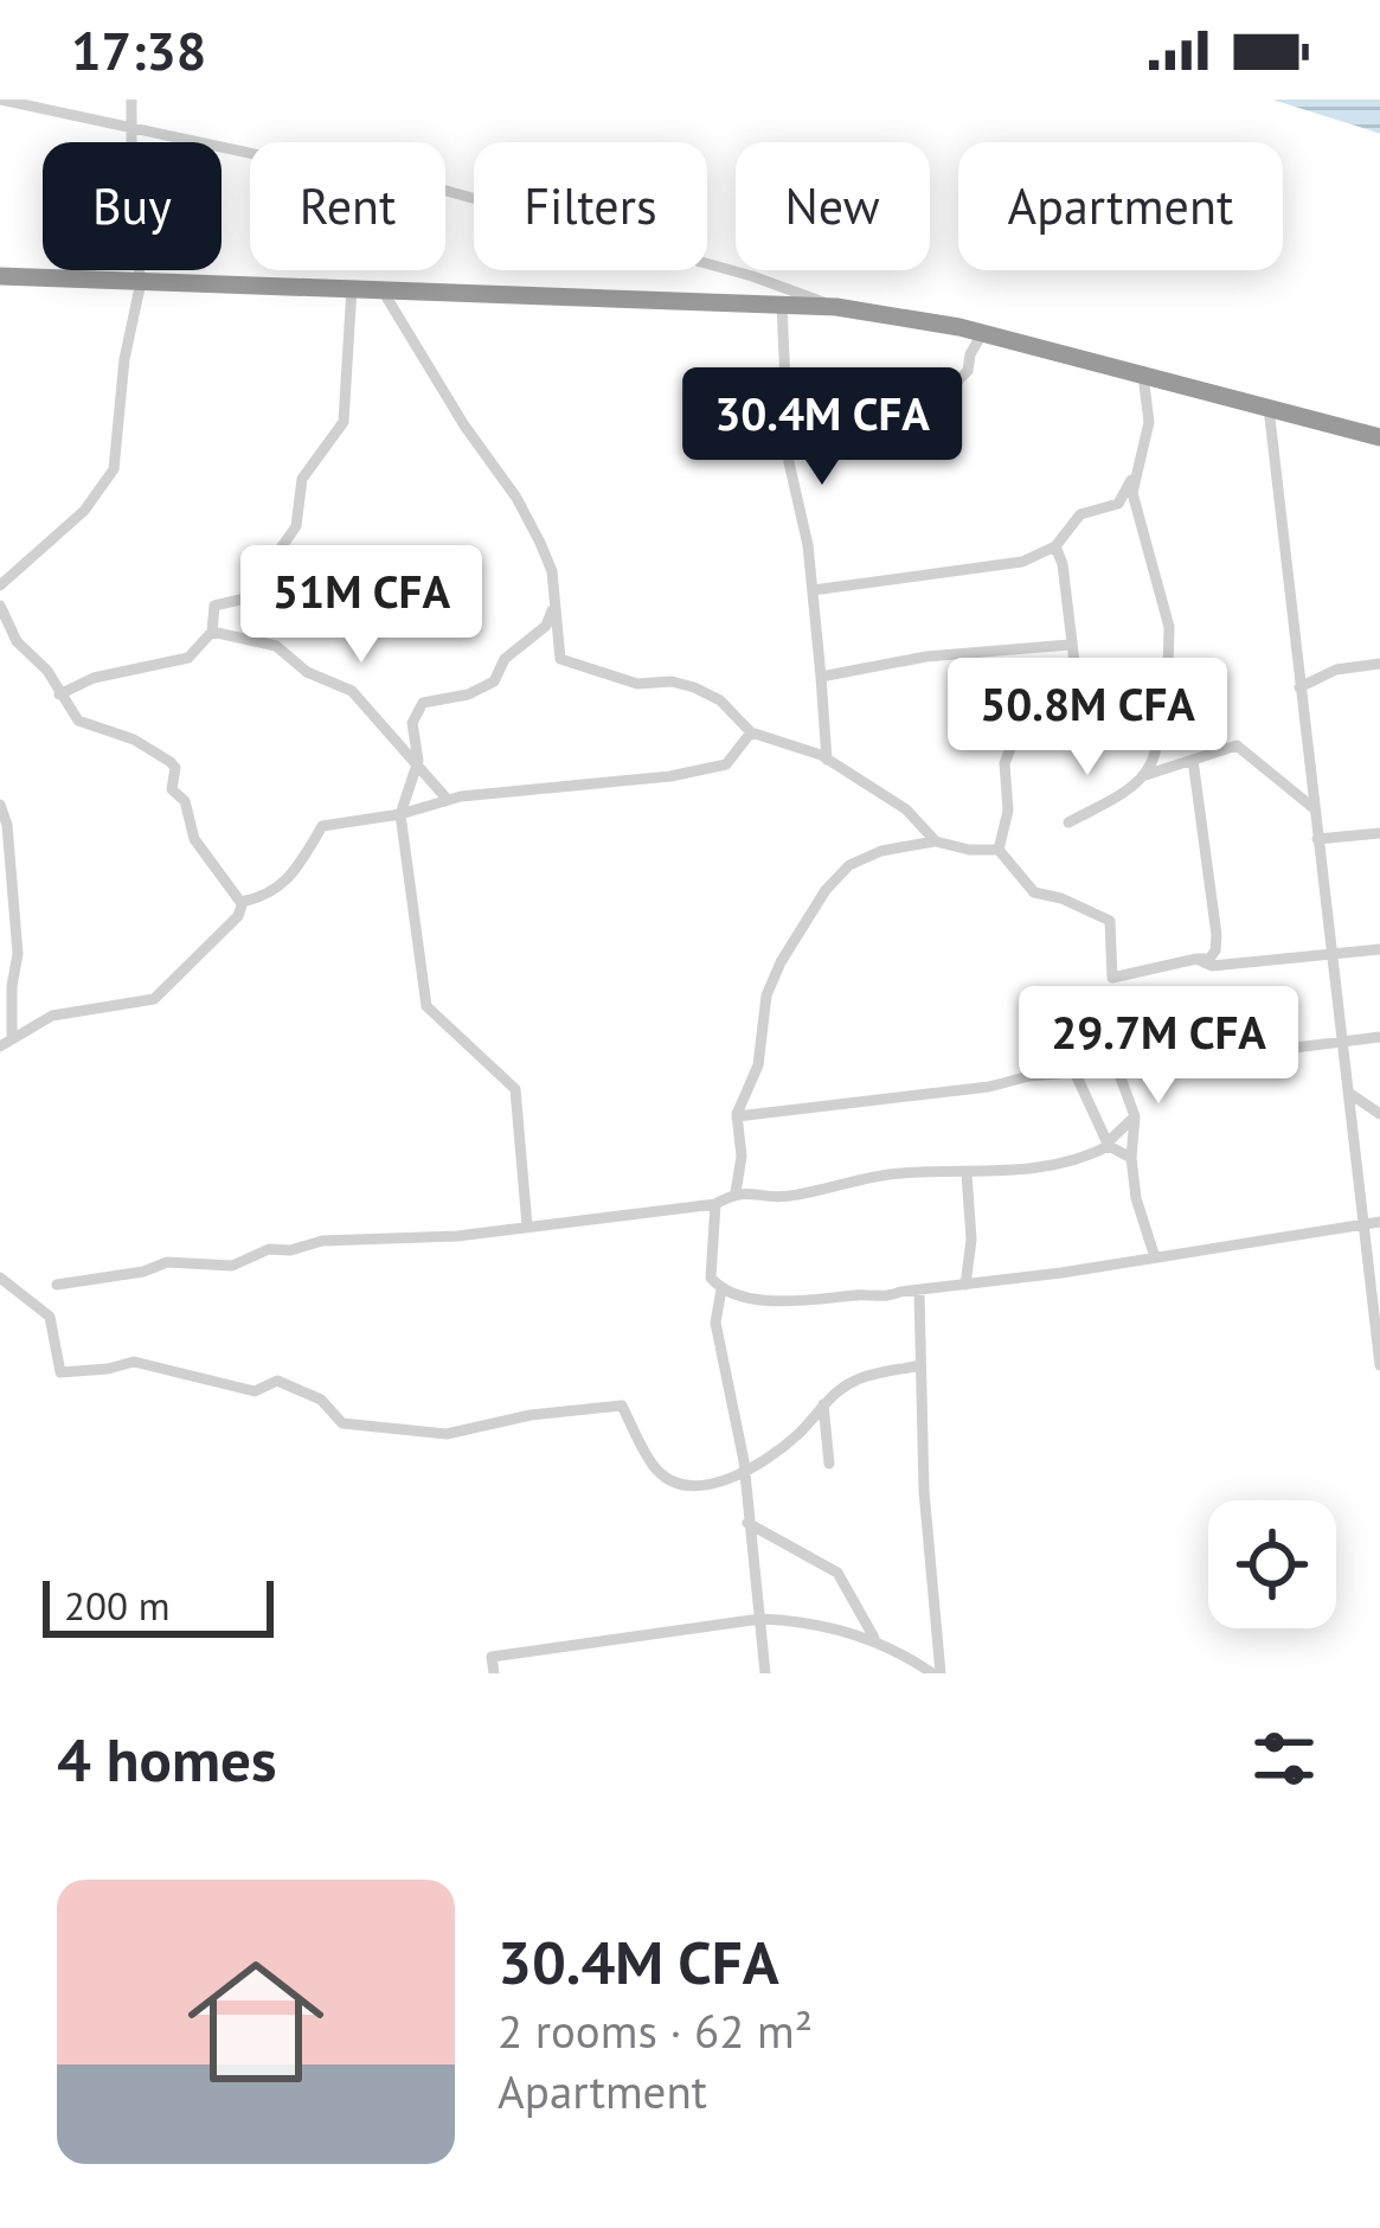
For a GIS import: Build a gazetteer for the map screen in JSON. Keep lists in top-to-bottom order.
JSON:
{
  "scale_bar": "200 m",
  "page": {
    "status": "17:38",
    "chip": [
      "Buy",
      "Rent",
      "Filters",
      "New",
      "Apartment"
    ],
    "price": [
      "30.4M CFA",
      "51M CFA",
      "50.8M CFA",
      "29.7M CFA"
    ],
    "scale": "200 m",
    "heading": "4 homes",
    "list": [
      {
        "name": "30.4M CFA",
        "note": "2 rooms · 62 m² · Apartment"
      }
    ]
  }
}
